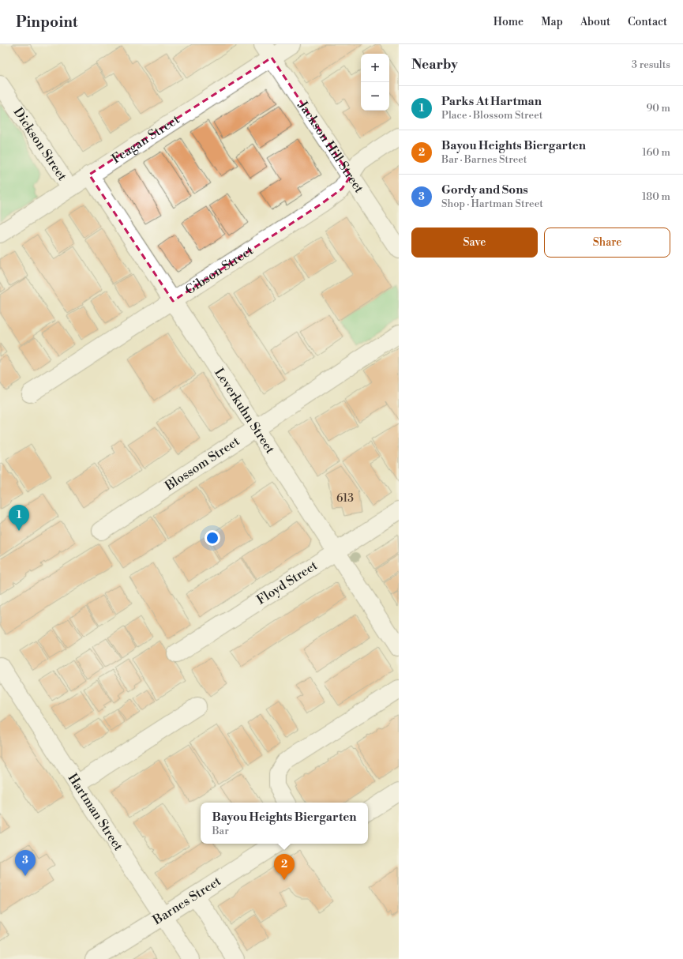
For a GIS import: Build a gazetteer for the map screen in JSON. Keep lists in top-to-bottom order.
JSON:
{
  "streets": {
    "street": [
      "Feagan Street",
      "Dickson Street",
      "Jackson Hill Street",
      "Gibson Street",
      "Leverkuhn Street",
      "Blossom Street",
      "Floyd Street",
      "Hartman Street",
      "Barnes Street"
    ]
  },
  "crossings": [
    ["Feagan Street", "Dickson Street"],
    ["Feagan Street", "Jackson Hill Street"],
    ["Feagan Street", "Leverkuhn Street"],
    ["Jackson Hill Street", "Gibson Street"],
    ["Gibson Street", "Leverkuhn Street"],
    ["Leverkuhn Street", "Blossom Street"],
    ["Leverkuhn Street", "Floyd Street"],
    ["Hartman Street", "Barnes Street"]
  ],
  "house_numbers": ["613"],
  "page": {
    "header": "Pinpoint",
    "nav": [
      "Home",
      "Map",
      "About",
      "Contact"
    ],
    "heading": ["Nearby", "3 results"],
    "map_buttons": ["+", "−"],
    "list": [
      {
        "mark": "1",
        "name": "Parks At Hartman",
        "note": "Place · Blossom Street",
        "value": "90 m"
      },
      {
        "mark": "2",
        "name": "Bayou Heights Biergarten",
        "note": "Bar · Barnes Street",
        "value": "160 m"
      },
      {
        "mark": "3",
        "name": "Gordy and Sons",
        "note": "Shop · Hartman Street",
        "value": "180 m"
      }
    ],
    "buttons": ["Save", "Share"],
    "pins": ["1", "3", "2"],
    "popup": ["Bayou Heights Biergarten", "Bar"]
  }
}
